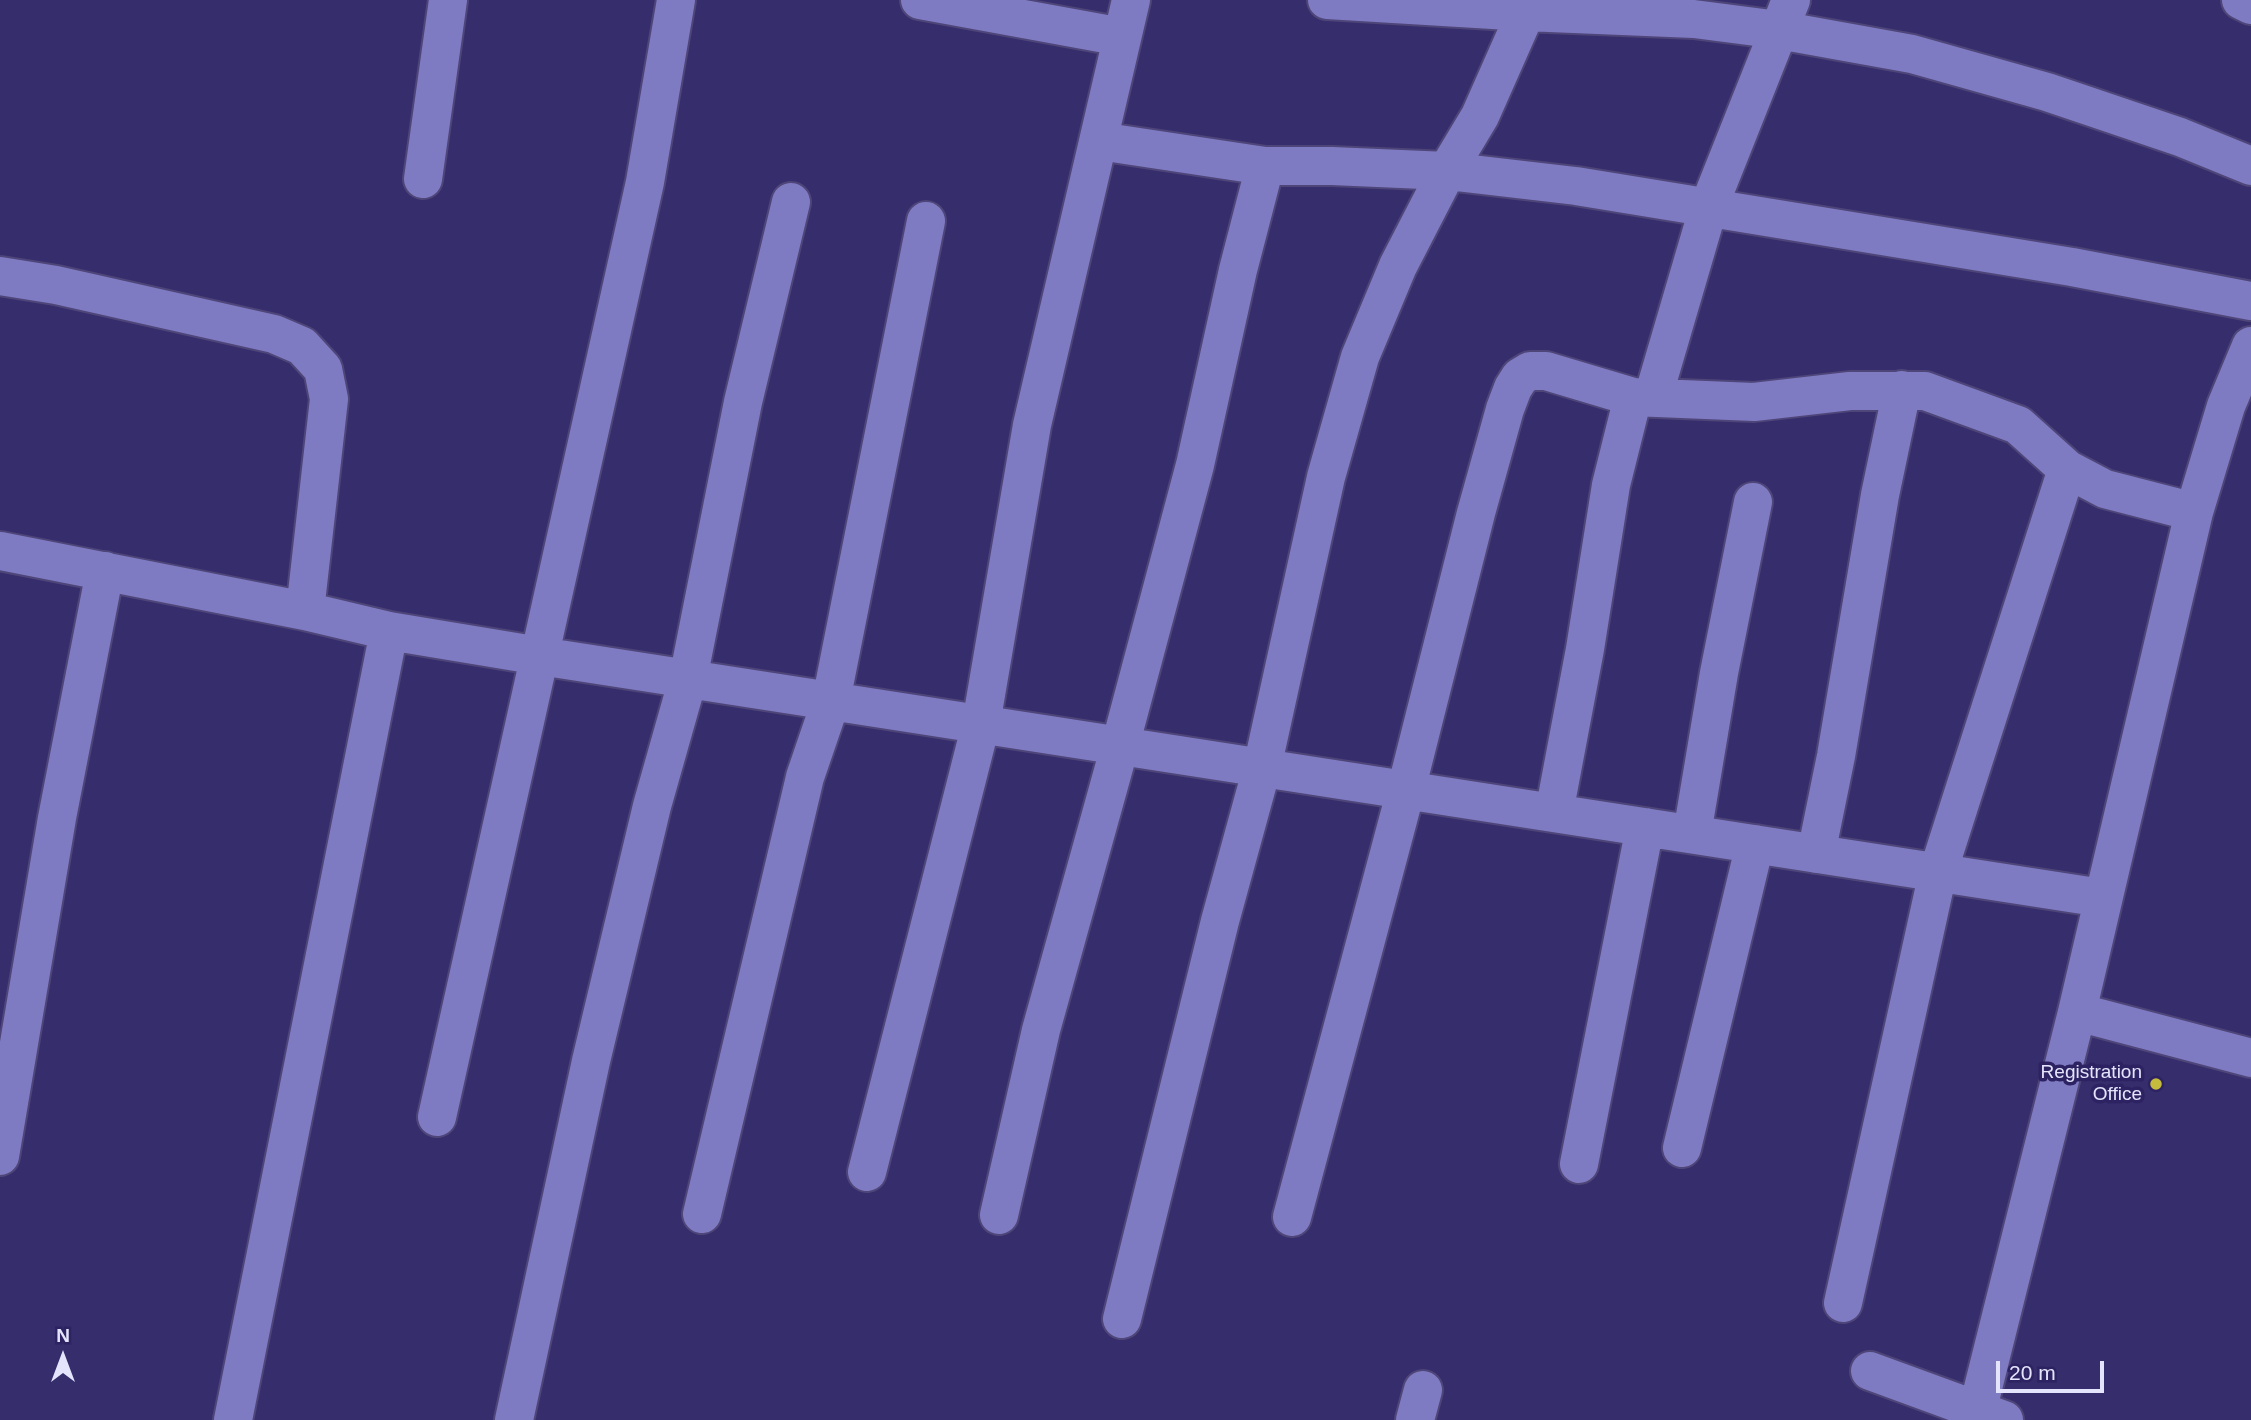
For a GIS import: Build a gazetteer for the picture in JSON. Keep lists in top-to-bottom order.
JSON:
{
  "places": ["Registration Office"],
  "scale_bar": "20 m",
  "north": "top"
}
